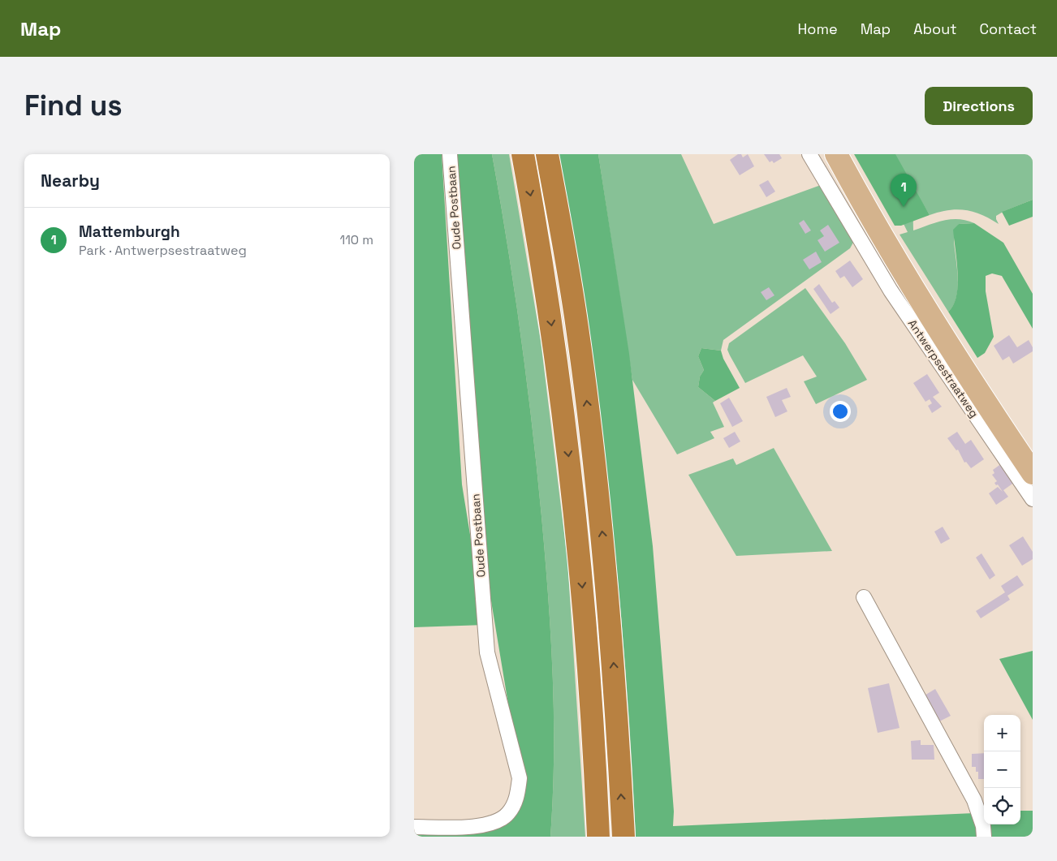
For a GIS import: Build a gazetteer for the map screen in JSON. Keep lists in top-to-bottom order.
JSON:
{
  "streets": {
    "main road": ["Antwerpsestraatweg"],
    "street": ["Oude Postbaan"]
  },
  "page": {
    "header": "Map",
    "nav": [
      "Home",
      "Map",
      "About",
      "Contact"
    ],
    "buttons": "Directions",
    "title": "Find us",
    "heading": "Nearby",
    "pins": "1",
    "list": [
      {
        "mark": "1",
        "name": "Mattemburgh",
        "note": "Park · Antwerpsestraatweg",
        "value": "110 m"
      }
    ],
    "map_buttons": ["+", "−"]
  }
}
